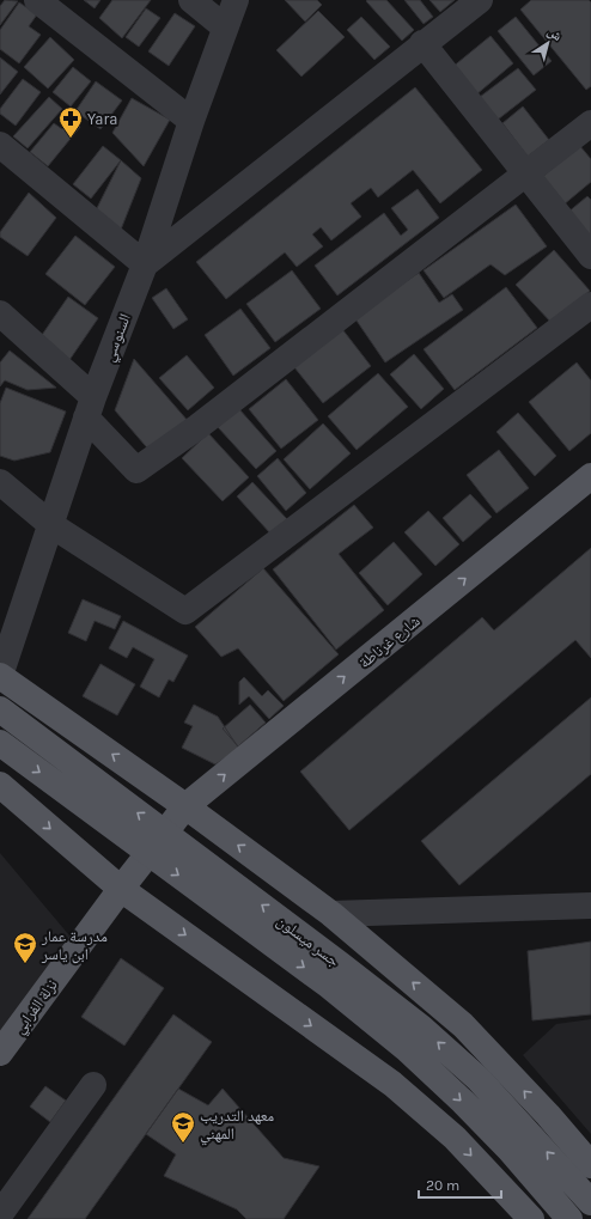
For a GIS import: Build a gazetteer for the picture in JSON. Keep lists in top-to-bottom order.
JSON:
{
  "streets": {
    "main road": ["شارع غرناطة", "جسر ميسلون", "نزلة الفرابي"],
    "street": ["السنوسي"]
  },
  "crossings": [
    ["شارع غرناطة", "نزلة الفرابي"]
  ],
  "one_way": ["شارع غرناطة"],
  "places": {
    "pharmacy": ["Yara"],
    "school or university": ["مدرسة عمار ابن ياسر", "معهد التدريب المهني"]
  },
  "scale_bar": "20 m",
  "north": "top right"
}
